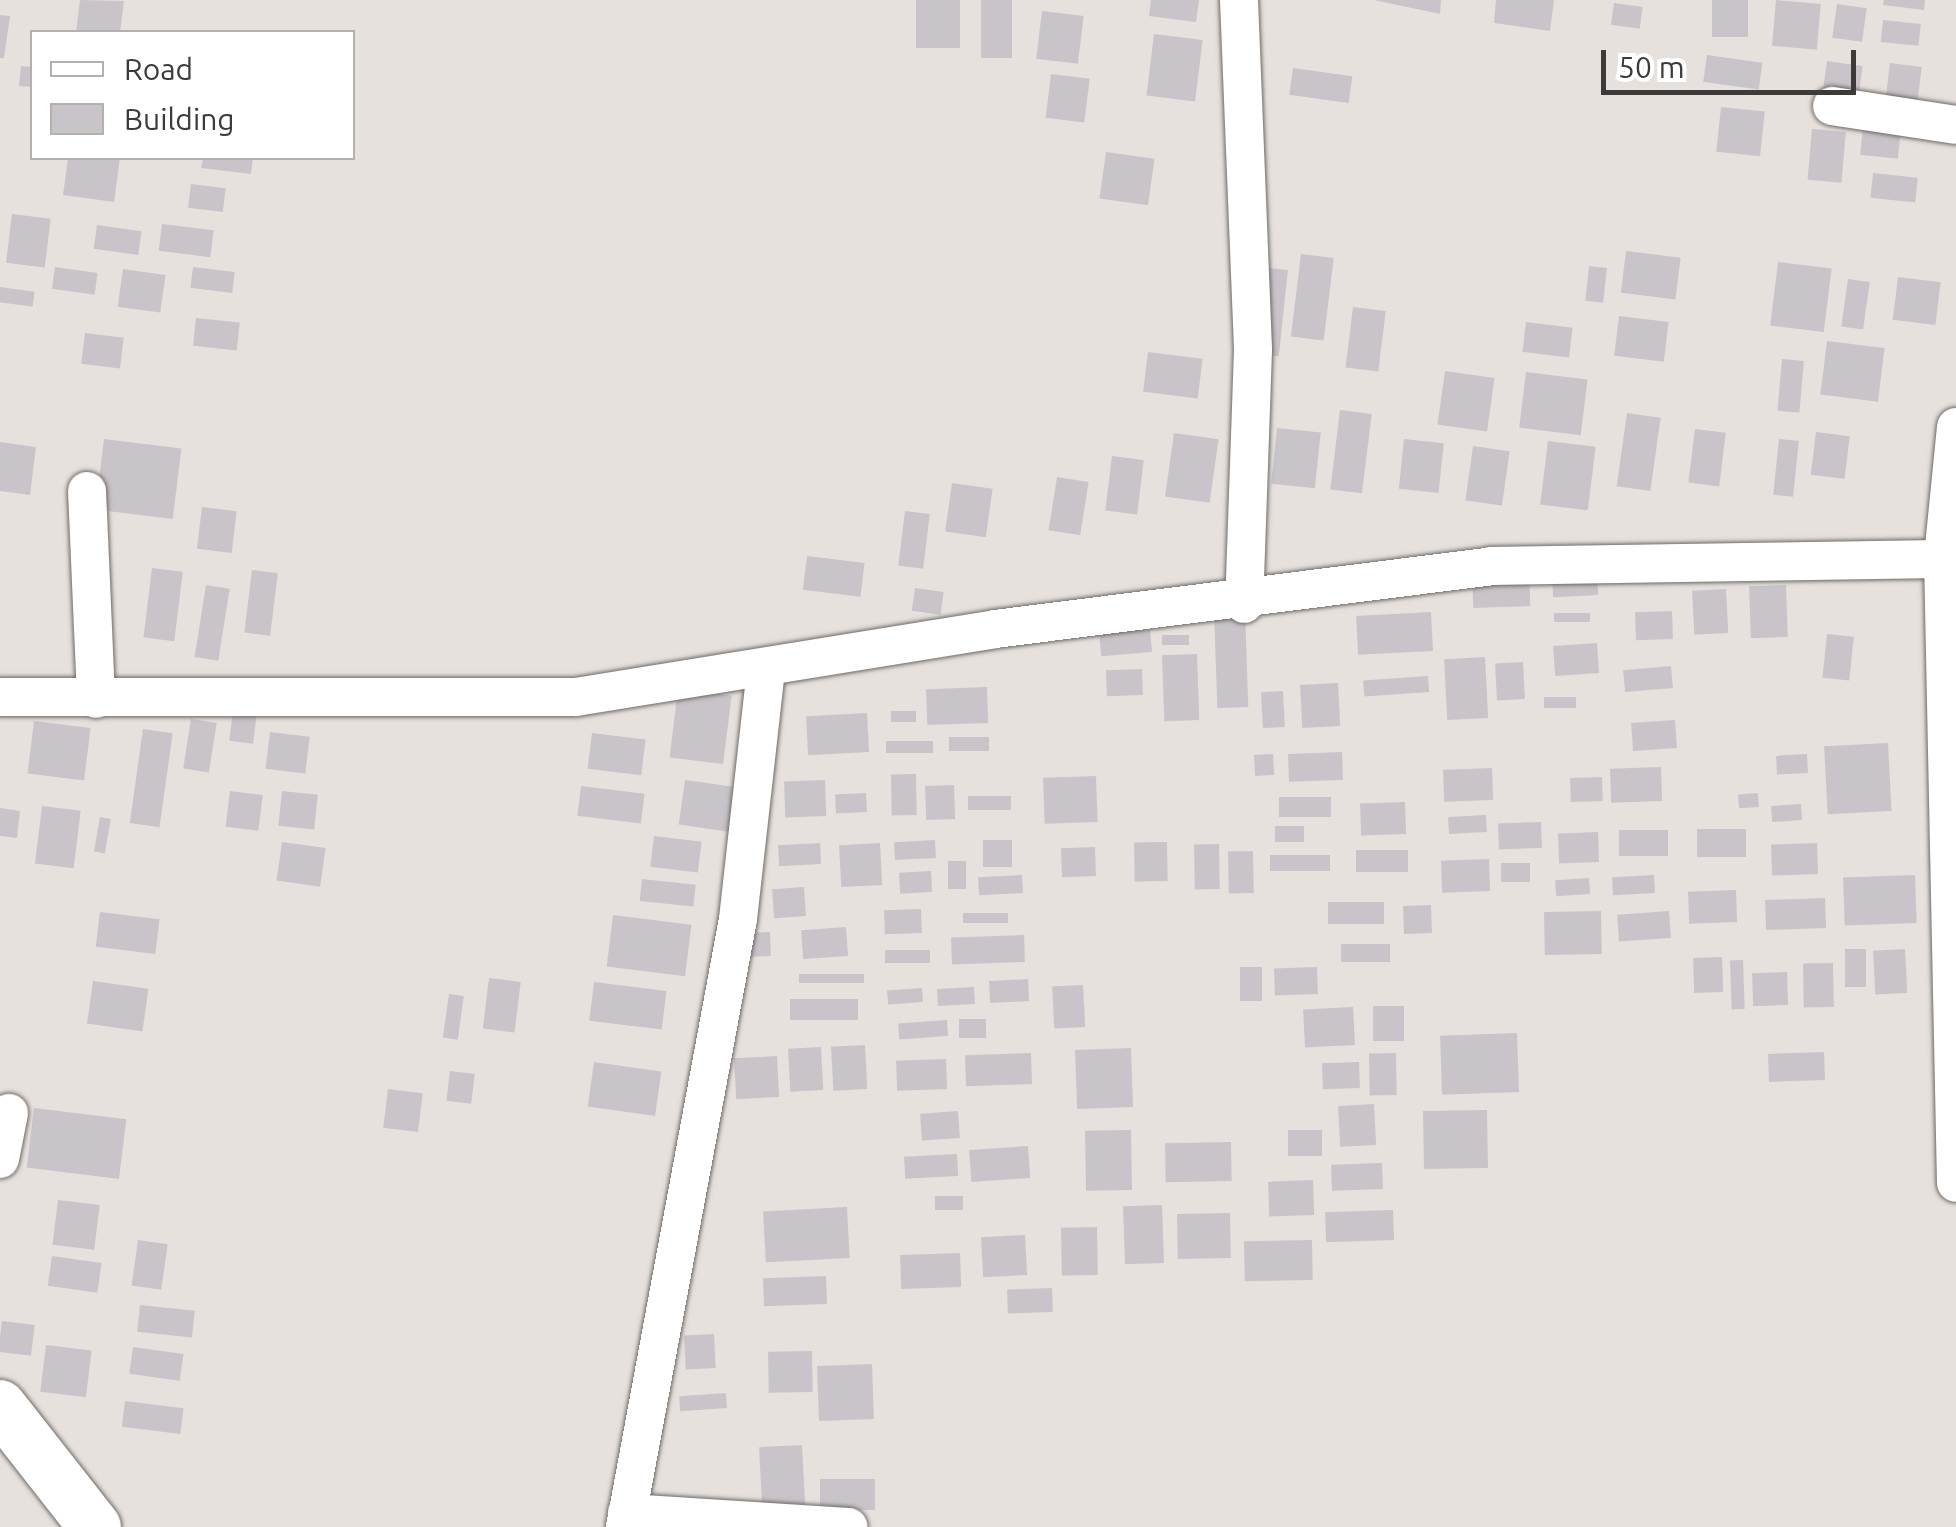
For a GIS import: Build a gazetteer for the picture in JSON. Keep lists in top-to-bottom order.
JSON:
{
  "legend": ["Road", "Building"],
  "scale_bar": "50 m"
}
